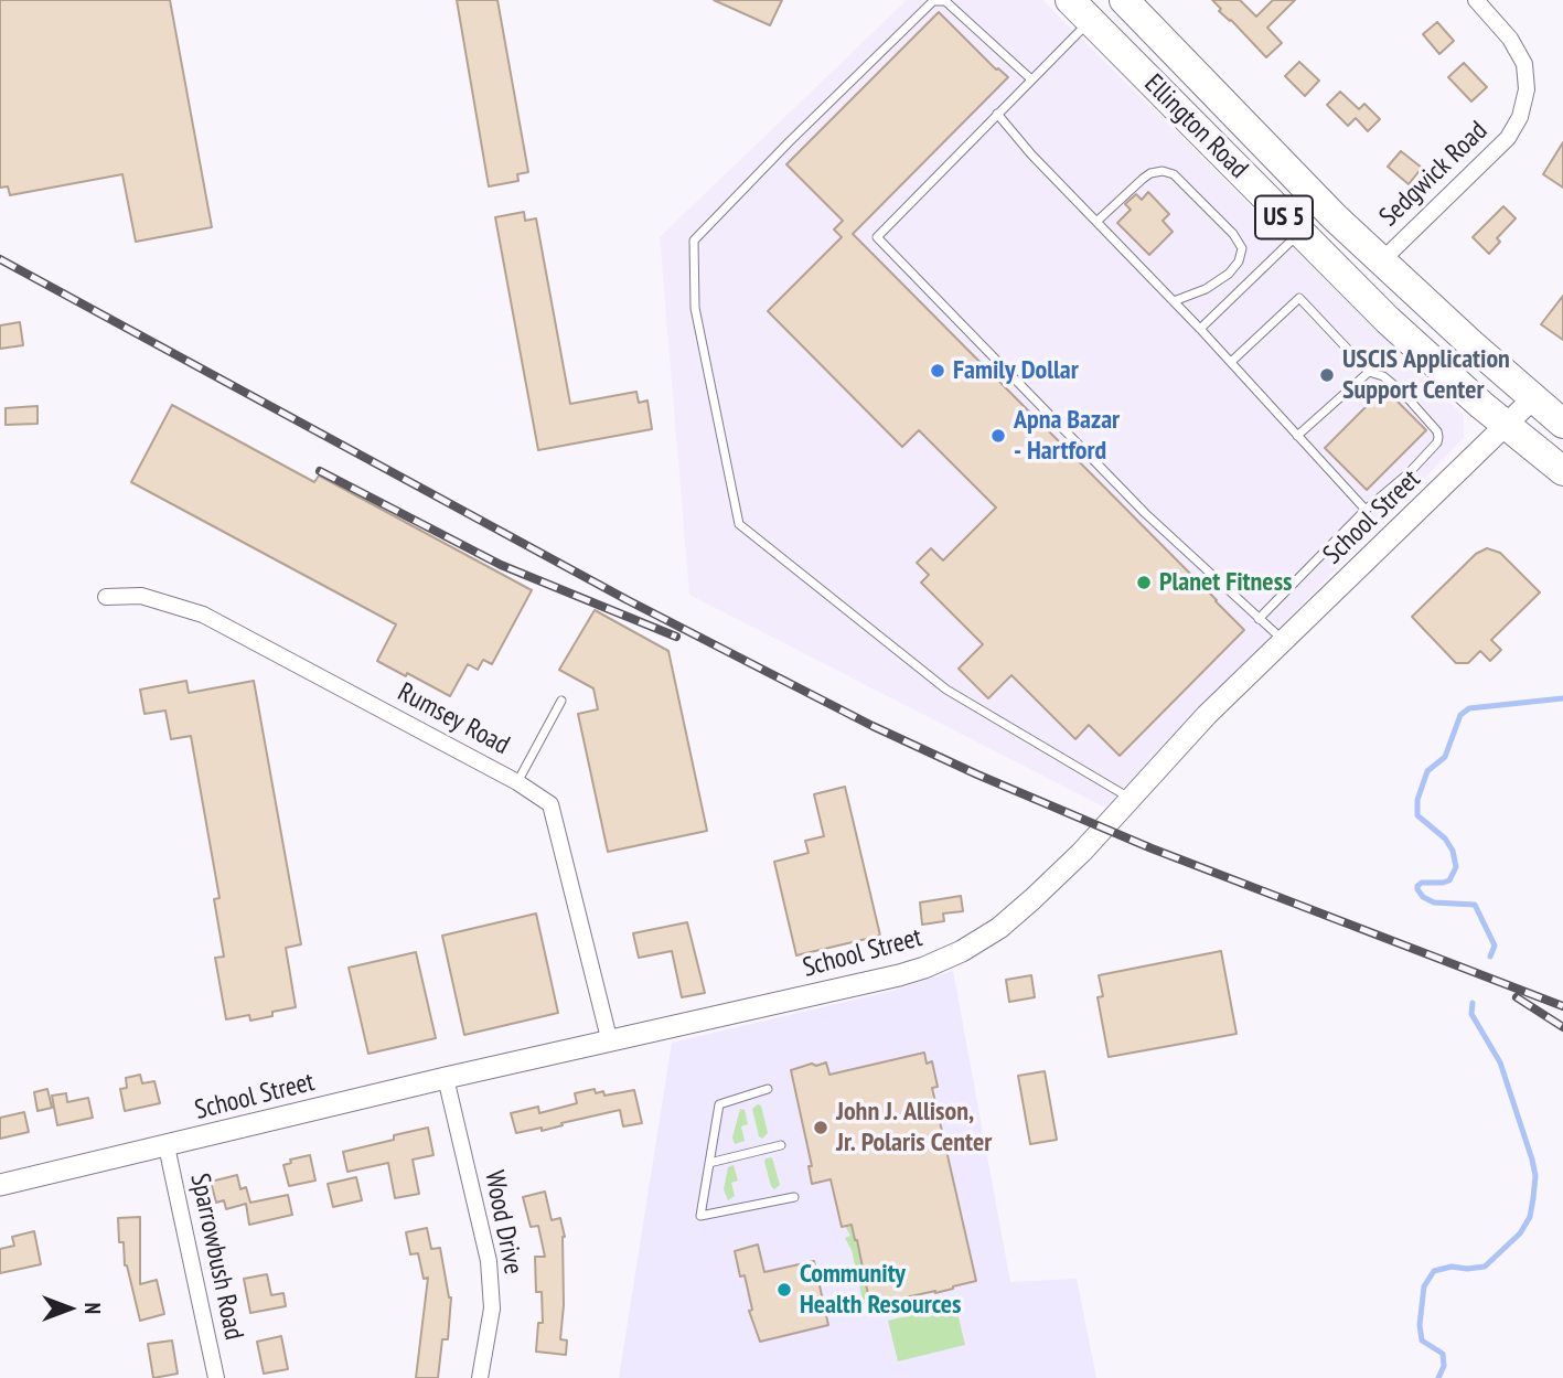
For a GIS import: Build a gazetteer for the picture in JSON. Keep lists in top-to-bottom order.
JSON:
{
  "streets": {
    "highway": ["Ellington Road", "US 5"],
    "main road": ["School Street"],
    "street": [
      "Sedgwick Road",
      "Rumsey Road",
      "Wood Drive",
      "Sparrowbush Road"
    ]
  },
  "crossings": [
    ["Ellington Road", "Sedgwick Road"],
    ["Ellington Road", "School Street"],
    ["School Street", "Rumsey Road"],
    ["School Street", "Wood Drive"],
    ["School Street", "Sparrowbush Road"]
  ],
  "places": [
    "Family Dollar",
    "USCIS Application Support Center",
    "Apna Bazar - Hartford",
    "Planet Fitness",
    "John J. Allison, Jr. Polaris Center",
    "Community Health Resources"
  ],
  "north": "right"
}
